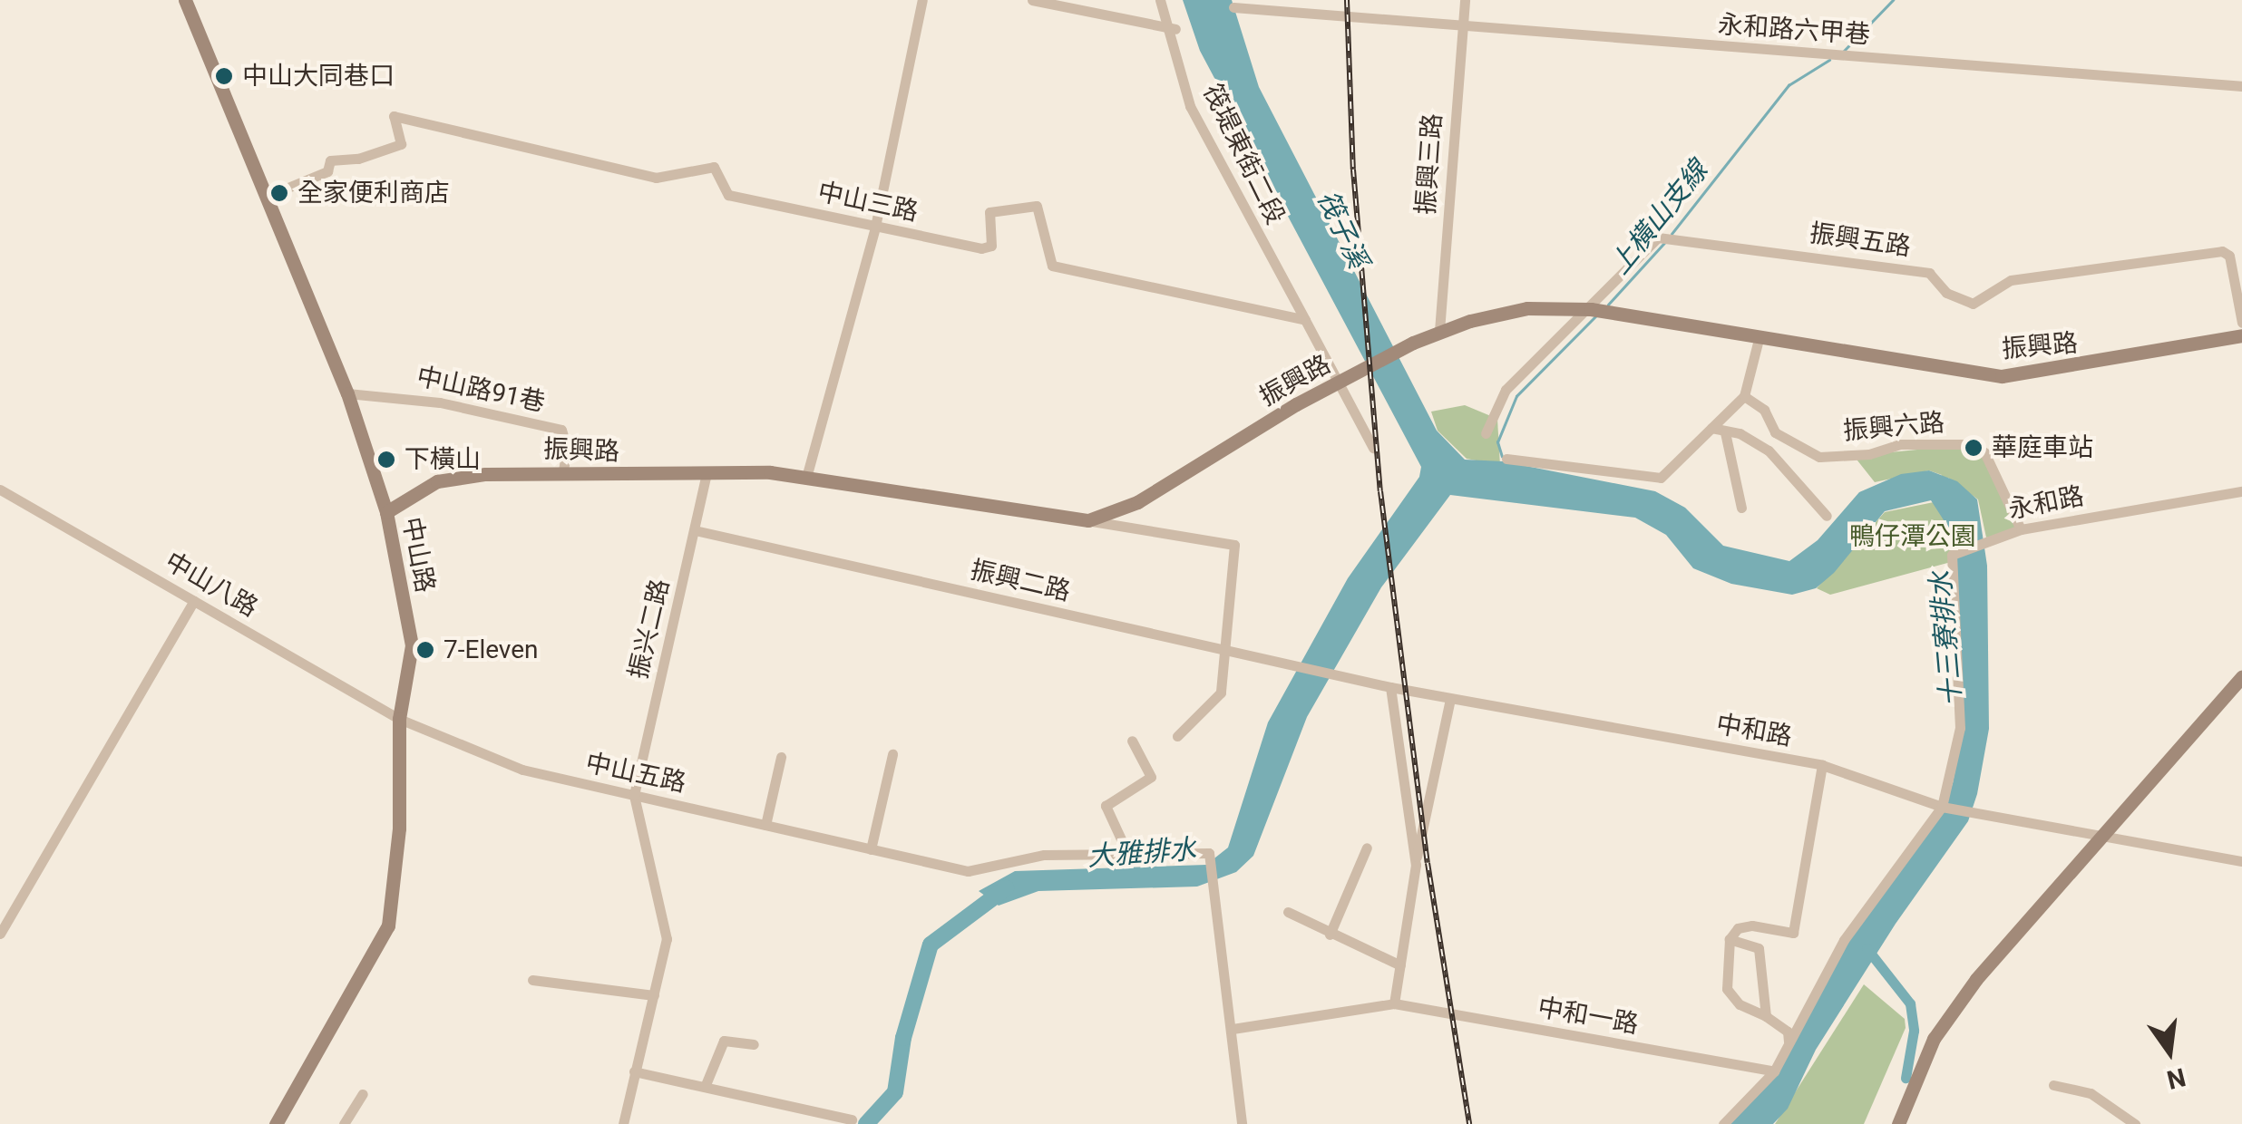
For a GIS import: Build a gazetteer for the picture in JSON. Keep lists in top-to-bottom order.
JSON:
{
  "streets": {
    "street": [
      "永和路六甲巷",
      "筏堤東街二段",
      "振興三路",
      "中山三路",
      "振興五路",
      "振興路",
      "中山路91巷",
      "振興六路",
      "永和路",
      "中山路",
      "振興二路",
      "中山八路",
      "振兴二路",
      "中和路",
      "中山五路",
      "中和一路"
    ]
  },
  "crossings": [
    ["永和路六甲巷", "振興三路"],
    ["筏堤東街二段", "中山三路"],
    ["振興三路", "振興路"],
    ["中山三路", "中山路"],
    ["振興五路", "振興路"],
    ["振興路", "中山路91巷"],
    ["振興路", "中山路"],
    ["振興路", "振兴二路"],
    ["中山路91巷", "中山路"],
    ["振興六路", "永和路"],
    ["永和路", "中和路"],
    ["中山路", "中山八路"],
    ["中山路", "中山五路"],
    ["振興二路", "振兴二路"],
    ["振興二路", "中和路"],
    ["中山八路", "中山五路"],
    ["振兴二路", "中山五路"]
  ],
  "water": [
    "上橫山支線",
    "筏子溪",
    "十三寮排水",
    "大雅排水"
  ],
  "parks": ["鴨仔潭公園"],
  "places": [
    "中山大同巷口",
    "全家便利商店",
    "華庭車站",
    "下橫山",
    "7-Eleven"
  ],
  "north": "bottom"
}
